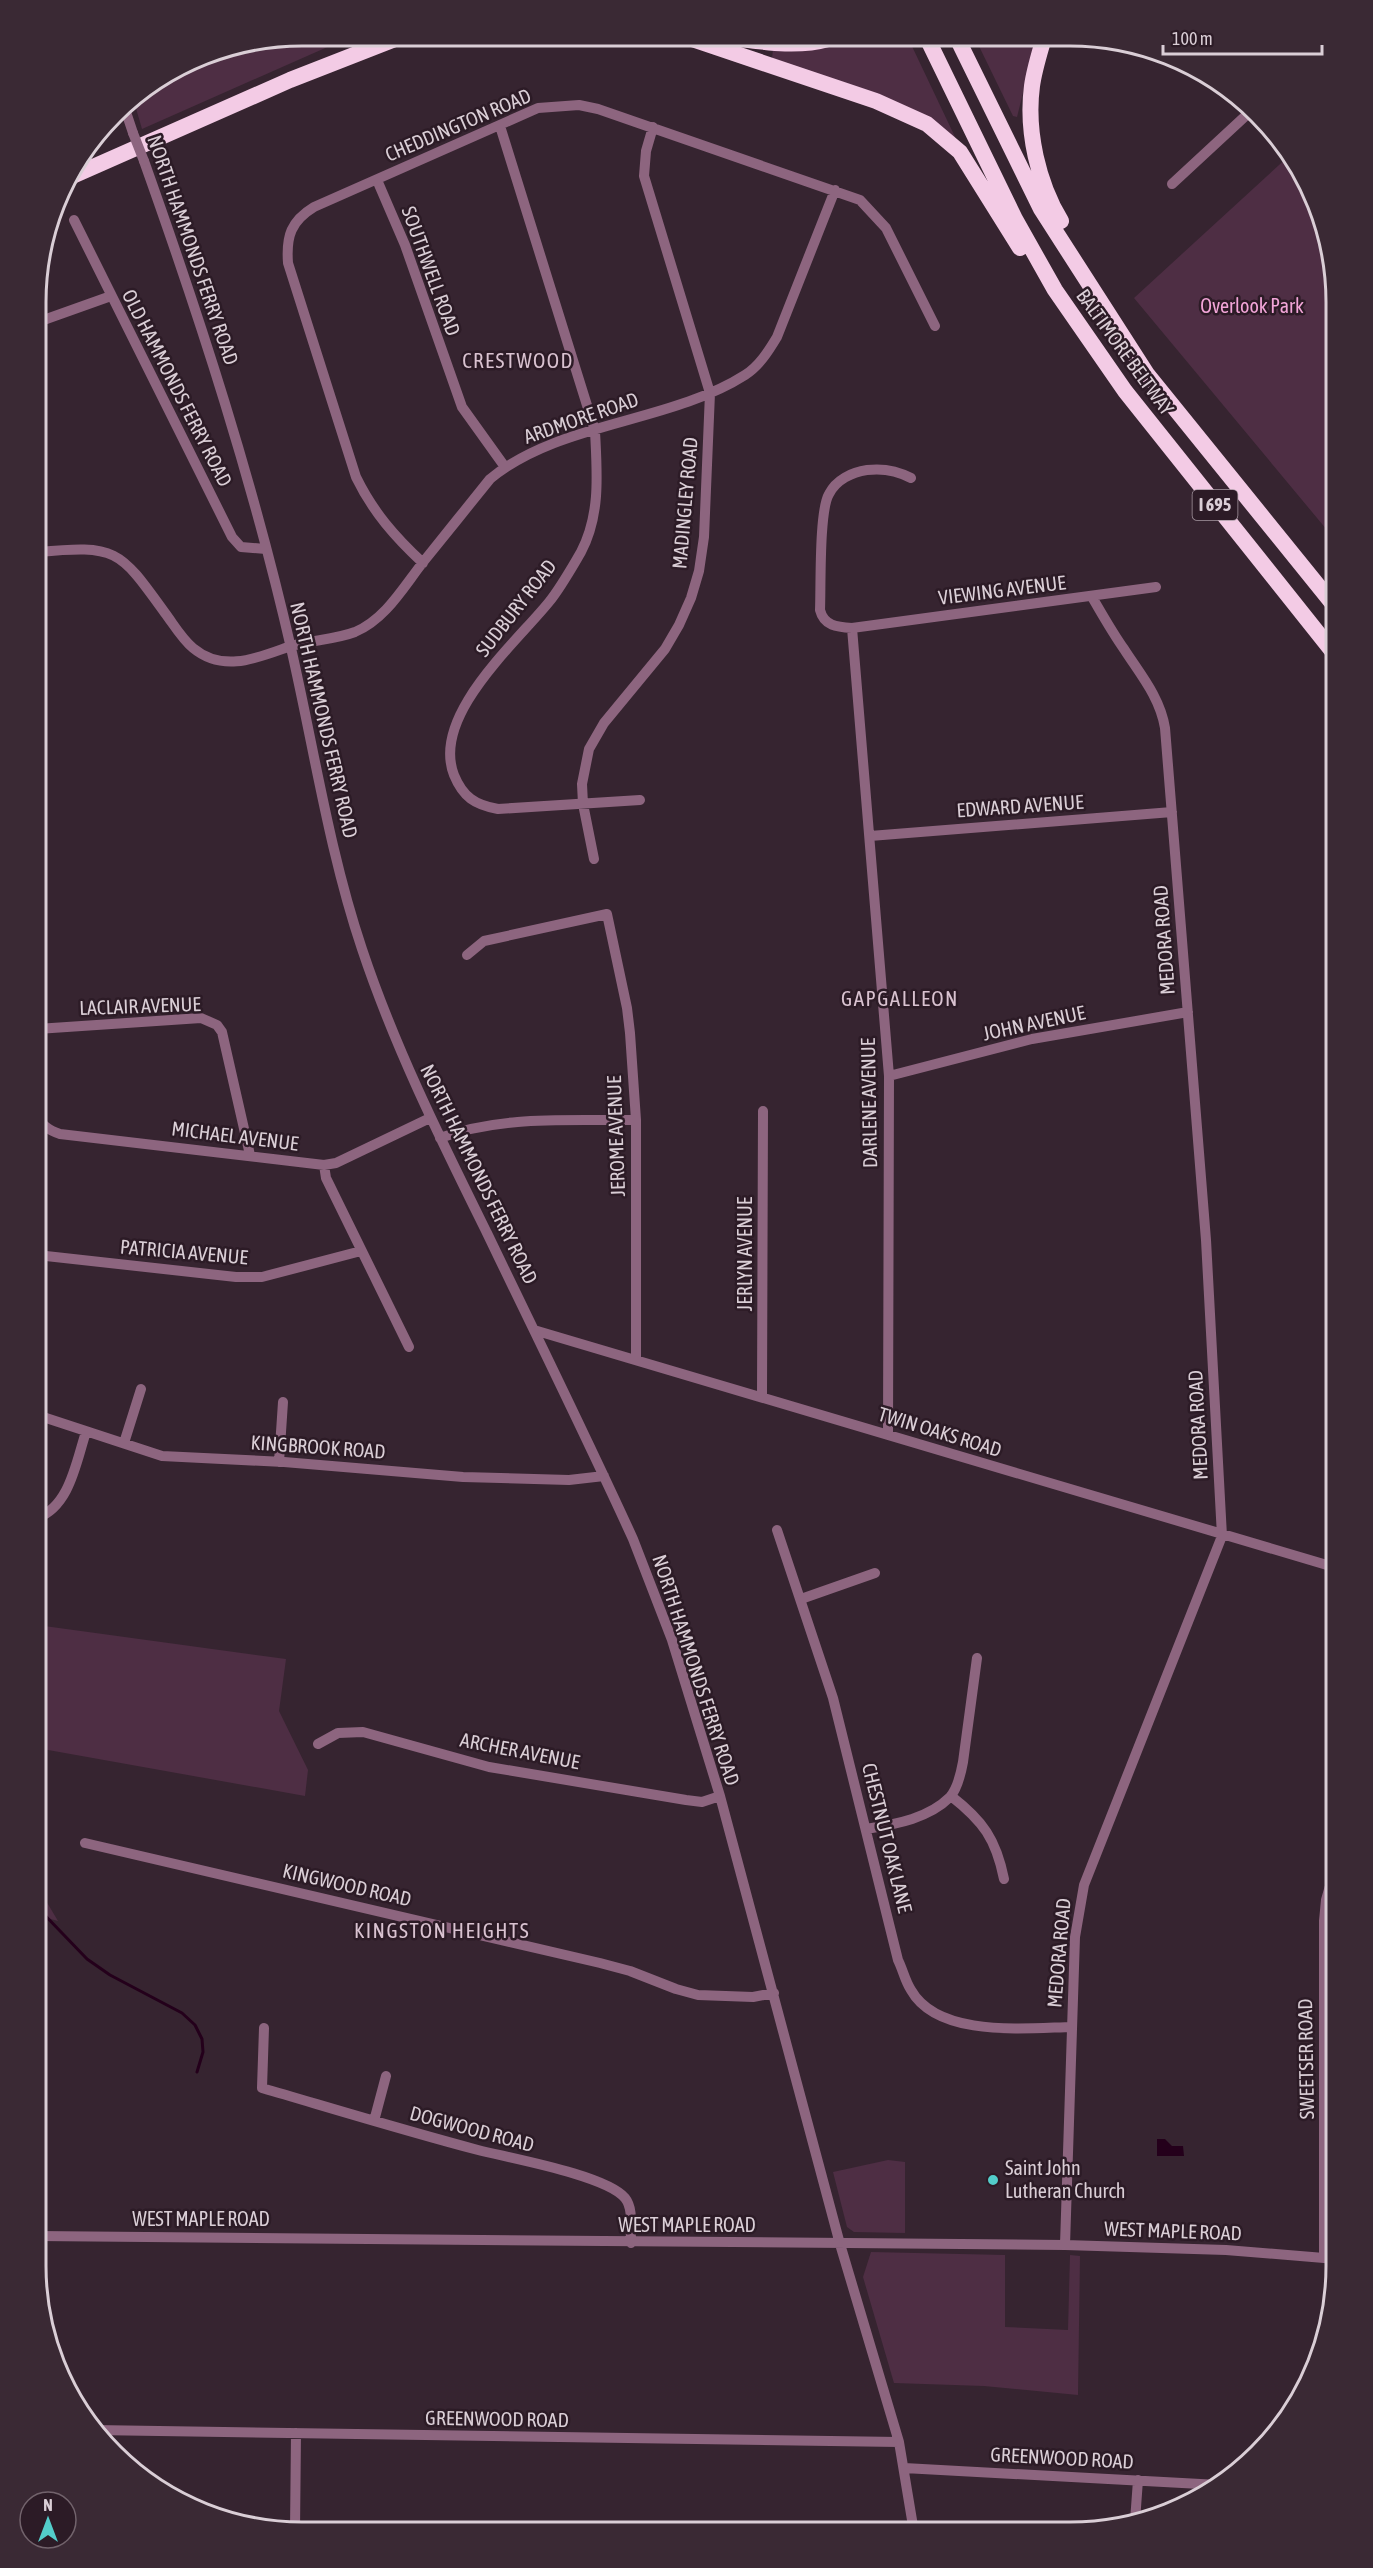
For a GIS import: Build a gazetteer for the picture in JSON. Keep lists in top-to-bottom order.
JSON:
{
  "streets": {
    "highway": ["BALTIMORE BELTWAY", "I 695"],
    "street": [
      "CHEDDINGTON ROAD",
      "NORTH HAMMONDS FERRY ROAD",
      "SOUTHWELL ROAD",
      "OLD HAMMONDS FERRY ROAD",
      "ARDMORE ROAD",
      "MADINGLEY ROAD",
      "VIEWING AVENUE",
      "SUDBURY ROAD",
      "EDWARD AVENUE",
      "MEDORA ROAD",
      "LACLAIR AVENUE",
      "JOHN AVENUE",
      "DARLENE AVENUE",
      "MICHAEL AVENUE",
      "JEROME AVENUE",
      "PATRICIA AVENUE",
      "JERLYN AVENUE",
      "TWIN OAKS ROAD",
      "KINGBROOK ROAD",
      "ARCHER AVENUE",
      "CHESTNUT OAK LANE",
      "KINGWOOD ROAD",
      "SWEETSER ROAD",
      "DOGWOOD ROAD",
      "WEST MAPLE ROAD",
      "GREENWOOD ROAD"
    ]
  },
  "crossings": [
    ["CHEDDINGTON ROAD", "SOUTHWELL ROAD"],
    ["CHEDDINGTON ROAD", "ARDMORE ROAD"],
    ["CHEDDINGTON ROAD", "MADINGLEY ROAD"],
    ["CHEDDINGTON ROAD", "SUDBURY ROAD"],
    ["NORTH HAMMONDS FERRY ROAD", "OLD HAMMONDS FERRY ROAD"],
    ["NORTH HAMMONDS FERRY ROAD", "ARDMORE ROAD"],
    ["NORTH HAMMONDS FERRY ROAD", "MICHAEL AVENUE"],
    ["NORTH HAMMONDS FERRY ROAD", "TWIN OAKS ROAD"],
    ["NORTH HAMMONDS FERRY ROAD", "KINGBROOK ROAD"],
    ["NORTH HAMMONDS FERRY ROAD", "ARCHER AVENUE"],
    ["NORTH HAMMONDS FERRY ROAD", "KINGWOOD ROAD"],
    ["NORTH HAMMONDS FERRY ROAD", "WEST MAPLE ROAD"],
    ["NORTH HAMMONDS FERRY ROAD", "GREENWOOD ROAD"],
    ["SOUTHWELL ROAD", "ARDMORE ROAD"],
    ["ARDMORE ROAD", "MADINGLEY ROAD"],
    ["ARDMORE ROAD", "SUDBURY ROAD"],
    ["MADINGLEY ROAD", "SUDBURY ROAD"],
    ["VIEWING AVENUE", "MEDORA ROAD"],
    ["VIEWING AVENUE", "DARLENE AVENUE"],
    ["EDWARD AVENUE", "MEDORA ROAD"],
    ["EDWARD AVENUE", "DARLENE AVENUE"],
    ["MEDORA ROAD", "JOHN AVENUE"],
    ["MEDORA ROAD", "TWIN OAKS ROAD"],
    ["MEDORA ROAD", "CHESTNUT OAK LANE"],
    ["MEDORA ROAD", "WEST MAPLE ROAD"],
    ["LACLAIR AVENUE", "MICHAEL AVENUE"],
    ["JOHN AVENUE", "DARLENE AVENUE"],
    ["DARLENE AVENUE", "TWIN OAKS ROAD"],
    ["JEROME AVENUE", "TWIN OAKS ROAD"],
    ["JERLYN AVENUE", "TWIN OAKS ROAD"],
    ["SWEETSER ROAD", "WEST MAPLE ROAD"],
    ["DOGWOOD ROAD", "WEST MAPLE ROAD"]
  ],
  "districts": ["CRESTWOOD", "GAPGALLEON", "KINGSTON HEIGHTS"],
  "parks": ["Overlook Park"],
  "places": ["Saint John Lutheran Church"],
  "scale_bar": "100 m",
  "north": "top"
}
